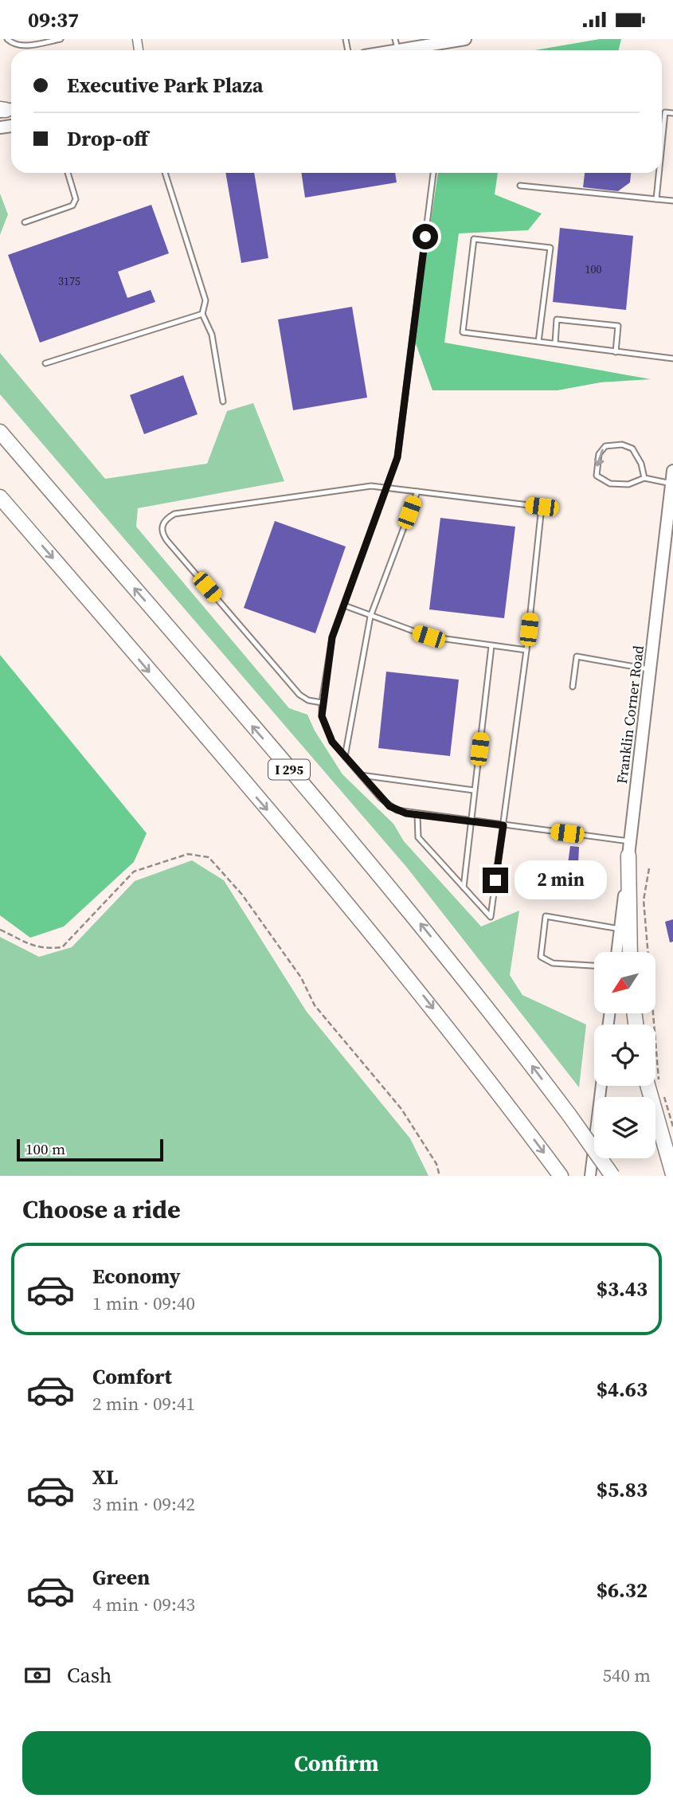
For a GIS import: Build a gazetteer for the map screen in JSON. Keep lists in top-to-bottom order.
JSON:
{
  "streets": {
    "highway": ["I 295"],
    "main road": ["Franklin Corner Road"]
  },
  "house_numbers": ["100", "3175"],
  "scale_bar": "100 m",
  "north": "bottom left",
  "page": {
    "status": "09:37",
    "banner": ["Executive Park Plaza", "Drop-off"],
    "bubble": "2 min",
    "scale": "100 m",
    "heading": "Choose a ride",
    "list": [
      {
        "name": "Economy",
        "note": "1 min · 09:40",
        "value": "$3.43"
      },
      {
        "name": "Comfort",
        "note": "2 min · 09:41",
        "value": "$4.63"
      },
      {
        "name": "XL",
        "note": "3 min · 09:42",
        "value": "$5.83"
      },
      {
        "name": "Green",
        "note": "4 min · 09:43",
        "value": "$6.32"
      }
    ],
    "pay": ["Cash", "540 m"],
    "buttons": "Confirm"
  }
}
